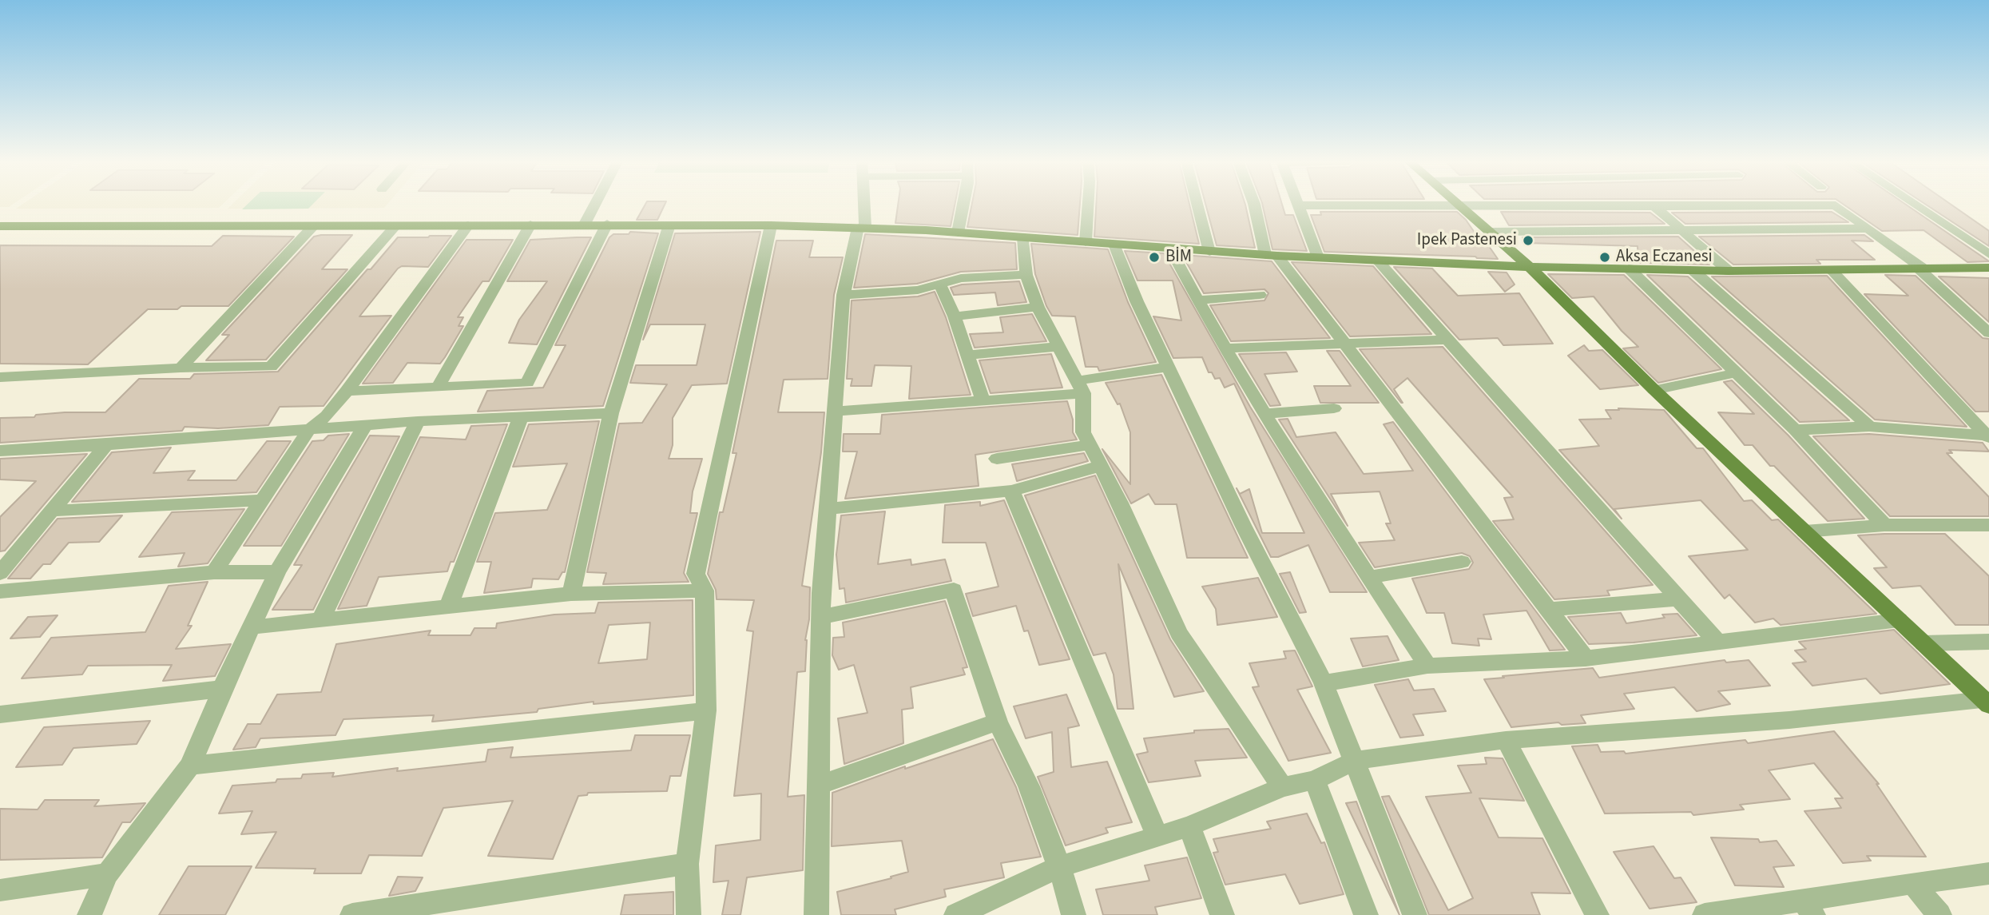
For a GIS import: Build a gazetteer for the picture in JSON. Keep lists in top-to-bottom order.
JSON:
{
  "places": ["Ipek Pastenesi", "BİM", "Aksa Eczanesi"]
}
